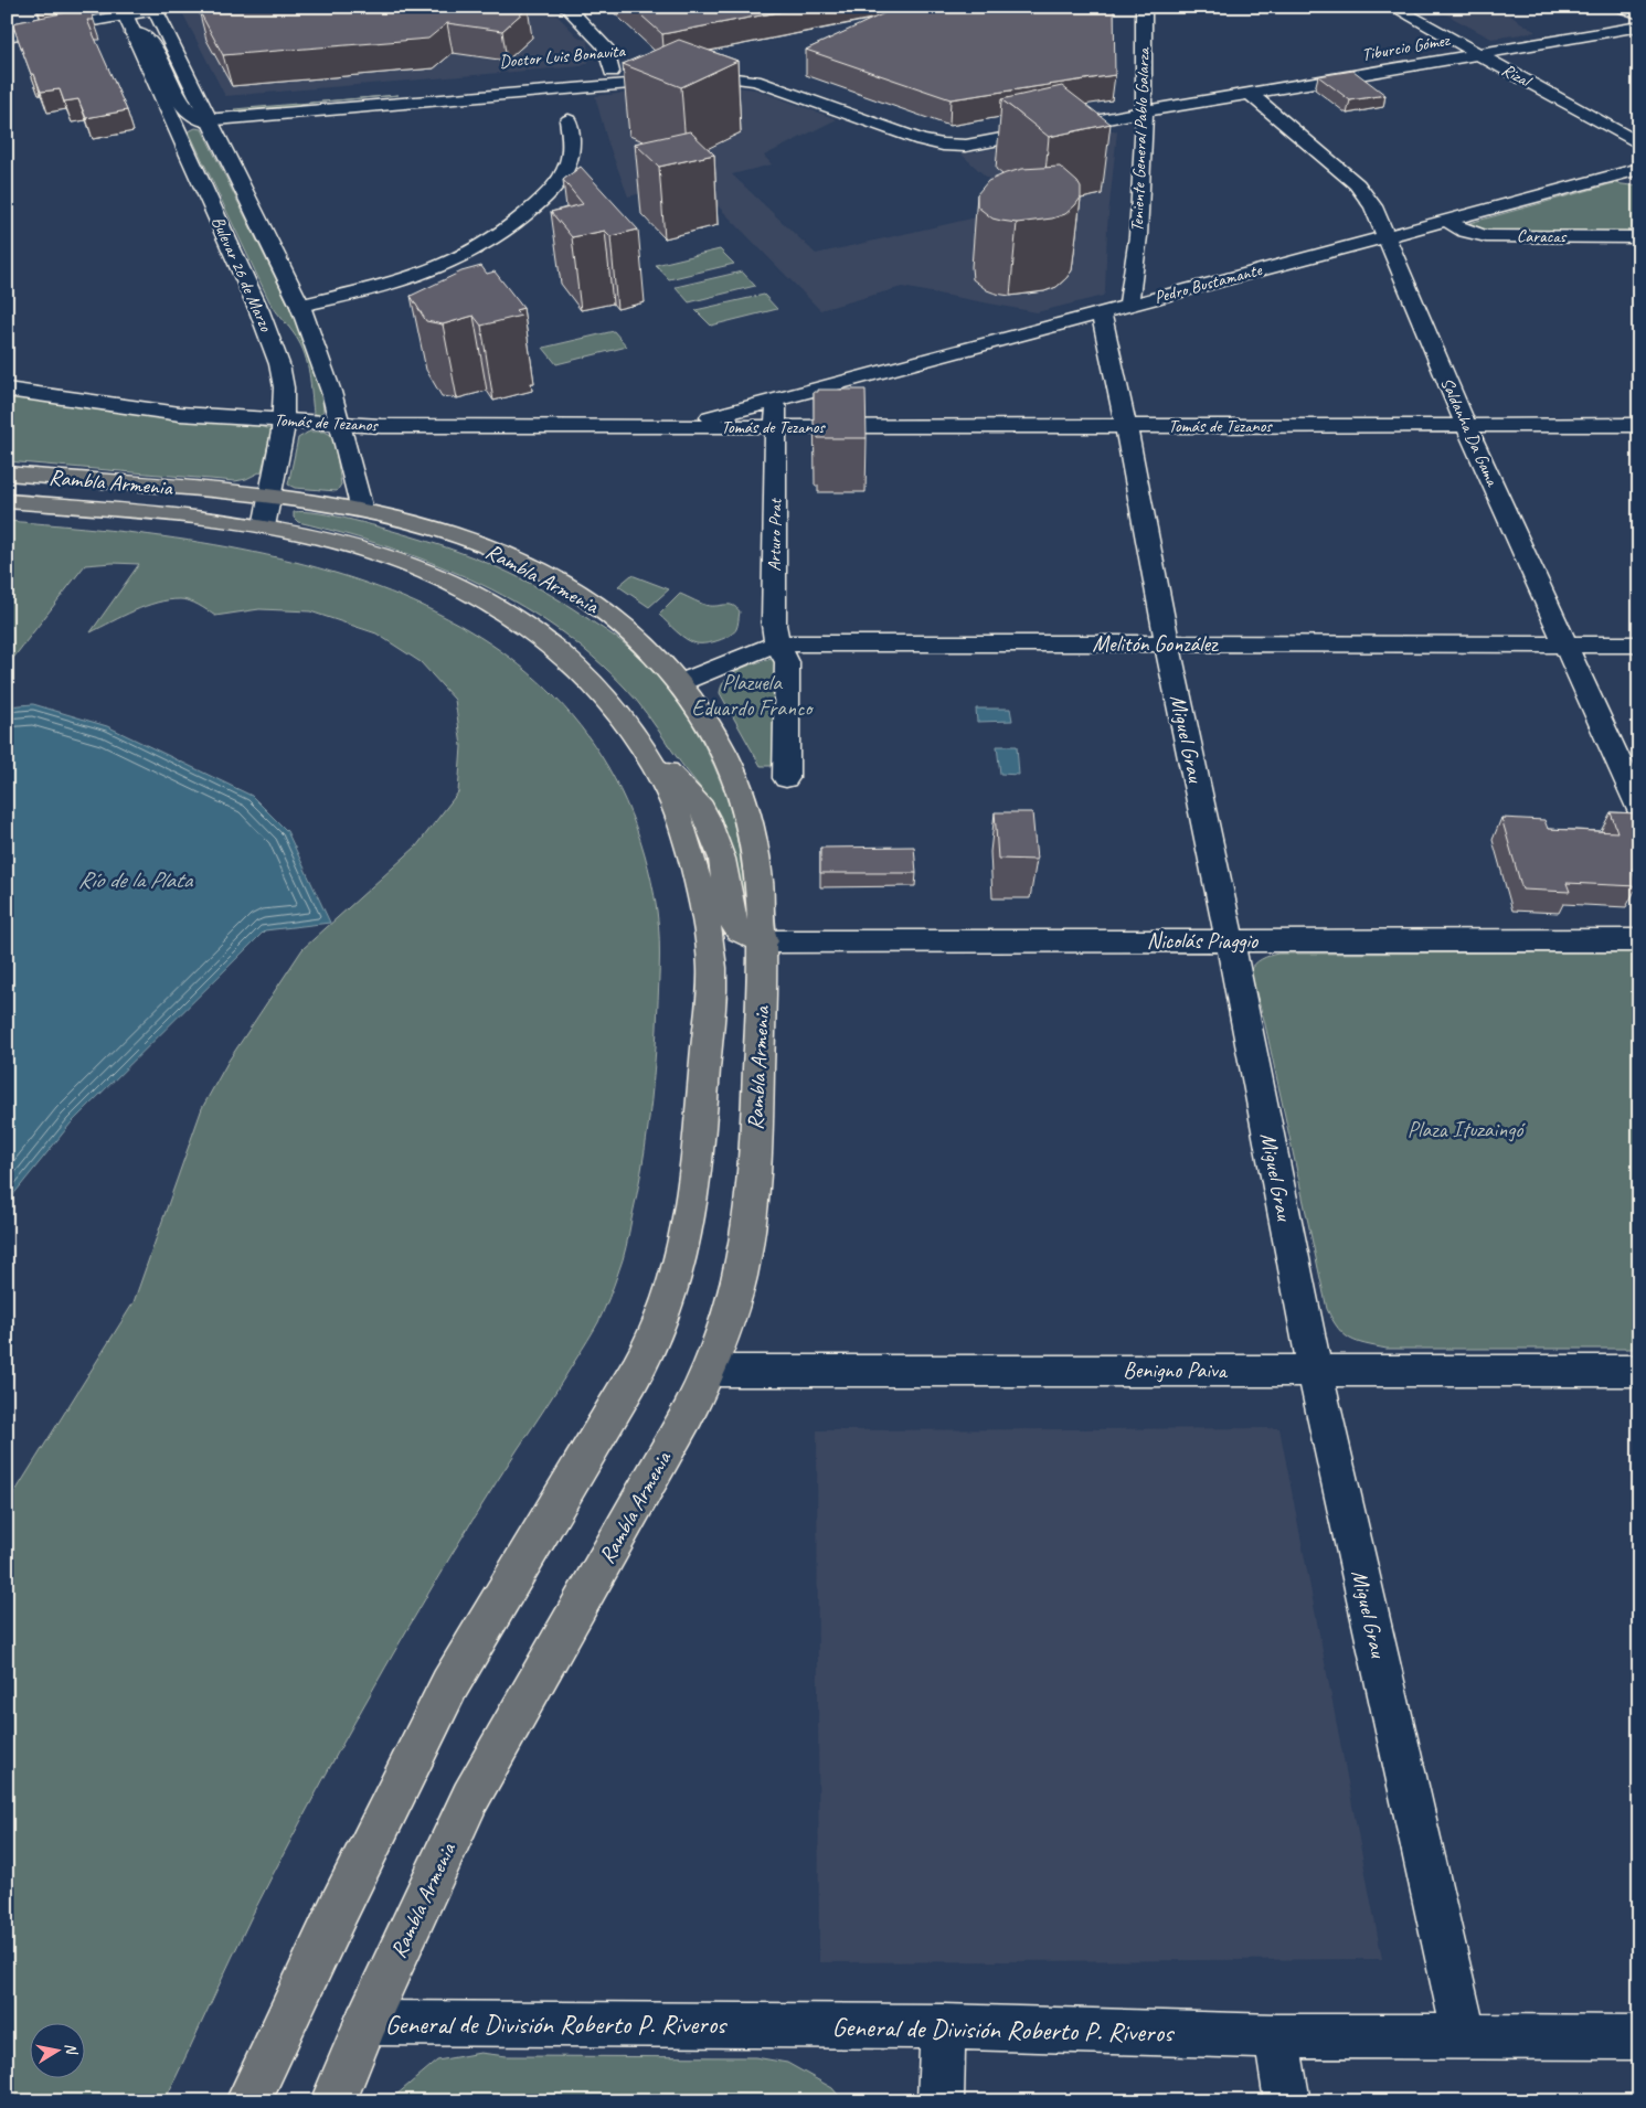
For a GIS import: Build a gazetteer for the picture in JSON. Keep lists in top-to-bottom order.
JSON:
{
  "streets": {
    "main road": ["Rambla Armenia"],
    "street": [
      "Tiburcio Gómez",
      "Doctor Luis Bonavita",
      "Rizal",
      "Teniente General Pablo Galarza",
      "Caracas",
      "Bulevar 26 de Marzo",
      "Pedro Bustamante",
      "Tomás de Tezanos",
      "Saldanha Da Gama",
      "Arturo Prat",
      "Melitón González",
      "Miguel Grau",
      "Nicolás Piaggio",
      "Benigno Paiva",
      "General de División Roberto P. Riveros"
    ]
  },
  "crossings": [
    ["Tiburcio Gómez", "Doctor Luis Bonavita"],
    ["Tiburcio Gómez", "Rizal"],
    ["Tiburcio Gómez", "Teniente General Pablo Galarza"],
    ["Tiburcio Gómez", "Saldanha Da Gama"],
    ["Doctor Luis Bonavita", "Teniente General Pablo Galarza"],
    ["Doctor Luis Bonavita", "Bulevar 26 de Marzo"],
    ["Teniente General Pablo Galarza", "Pedro Bustamante"],
    ["Teniente General Pablo Galarza", "Miguel Grau"],
    ["Caracas", "Pedro Bustamante"],
    ["Bulevar 26 de Marzo", "Tomás de Tezanos"],
    ["Bulevar 26 de Marzo", "Rambla Armenia"],
    ["Pedro Bustamante", "Tomás de Tezanos"],
    ["Pedro Bustamante", "Saldanha Da Gama"],
    ["Pedro Bustamante", "Miguel Grau"],
    ["Tomás de Tezanos", "Saldanha Da Gama"],
    ["Tomás de Tezanos", "Arturo Prat"],
    ["Tomás de Tezanos", "Miguel Grau"],
    ["Saldanha Da Gama", "Melitón González"],
    ["Rambla Armenia", "Melitón González"],
    ["Rambla Armenia", "Nicolás Piaggio"],
    ["Rambla Armenia", "Benigno Paiva"],
    ["Rambla Armenia", "General de División Roberto P. Riveros"],
    ["Arturo Prat", "Melitón González"],
    ["Melitón González", "Miguel Grau"],
    ["Miguel Grau", "Nicolás Piaggio"],
    ["Miguel Grau", "Benigno Paiva"],
    ["Miguel Grau", "General de División Roberto P. Riveros"]
  ],
  "water": ["Río de la Plata"],
  "parks": ["Plazuela Eduardo Franco", "Plaza Ituzaingó"],
  "north": "right"
}
